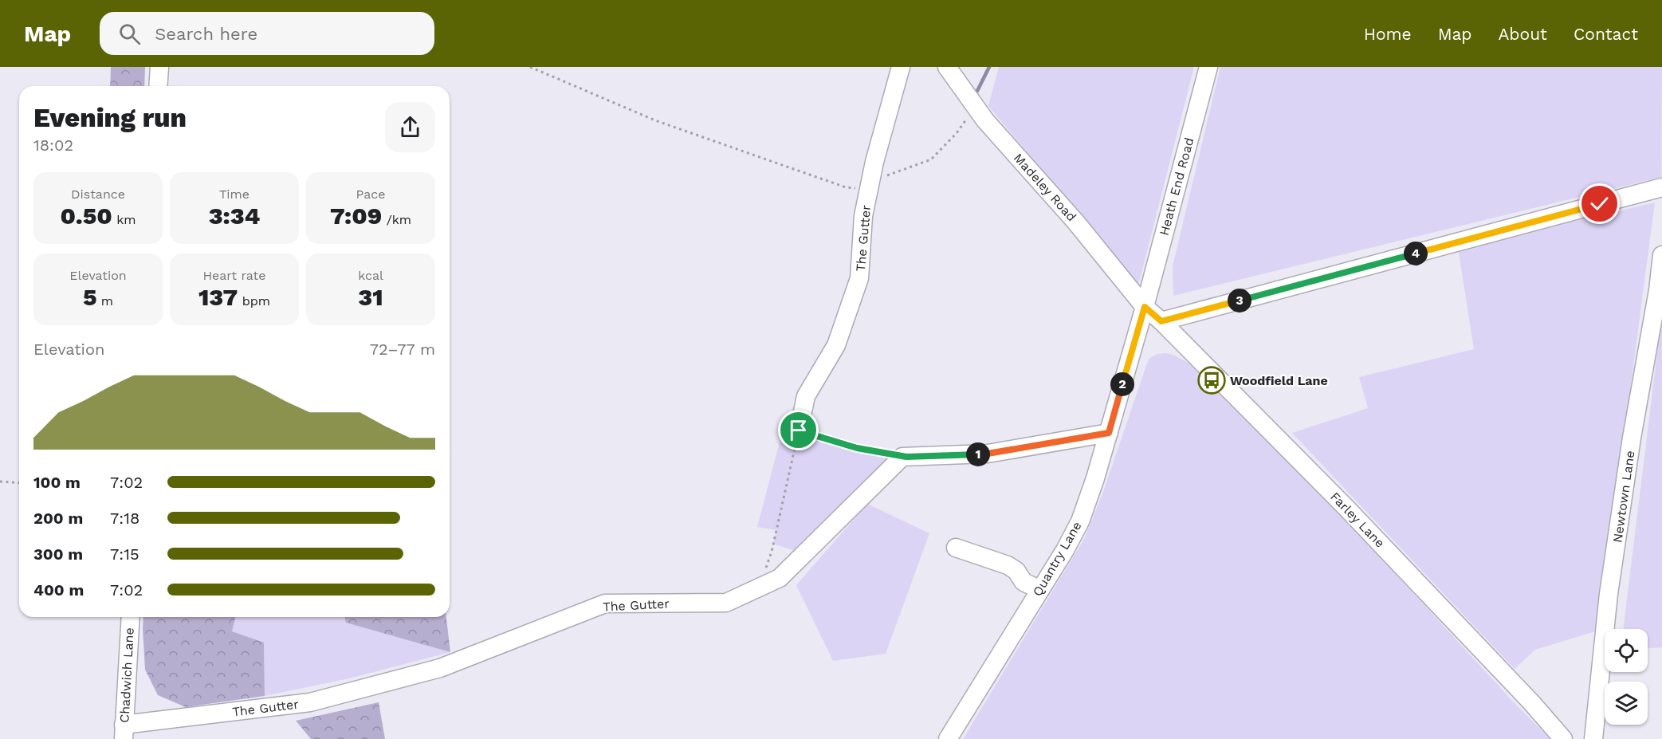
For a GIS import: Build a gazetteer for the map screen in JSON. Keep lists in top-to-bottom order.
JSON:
{
  "streets": {
    "street": [
      "Heath End Road",
      "Madeley Road",
      "The Gutter",
      "Newtown Lane",
      "Farley Lane",
      "Quantry Lane",
      "Chadwich Lane"
    ]
  },
  "crossings": [
    ["Heath End Road", "Madeley Road"],
    ["Heath End Road", "Farley Lane"],
    ["Heath End Road", "Quantry Lane"],
    ["Madeley Road", "Farley Lane"],
    ["Madeley Road", "Quantry Lane"],
    ["The Gutter", "Chadwich Lane"],
    ["Farley Lane", "Quantry Lane"]
  ],
  "places": {
    "bus stop": ["Woodfield Lane"]
  },
  "page": {
    "header": "Map",
    "search": "Search here",
    "nav": [
      "Home",
      "Map",
      "About",
      "Contact"
    ],
    "heading": ["Evening run", "18:02"],
    "stats": [
      ["Distance", "0.50 km"],
      ["Time", "3:34"],
      ["Pace", "7:09 /km"],
      ["Elevation", "5 m"],
      ["Heart rate", "137 bpm"],
      ["kcal", "31"]
    ],
    "pins": [
      "4",
      "3",
      "2",
      "1"
    ],
    "chart": ["Elevation", "72–77 m"],
    "list": [
      {
        "name": "100 m",
        "note": "7:02"
      },
      {
        "name": "200 m",
        "note": "7:18"
      },
      {
        "name": "300 m",
        "note": "7:15"
      },
      {
        "name": "400 m",
        "note": "7:02"
      }
    ]
  }
}
